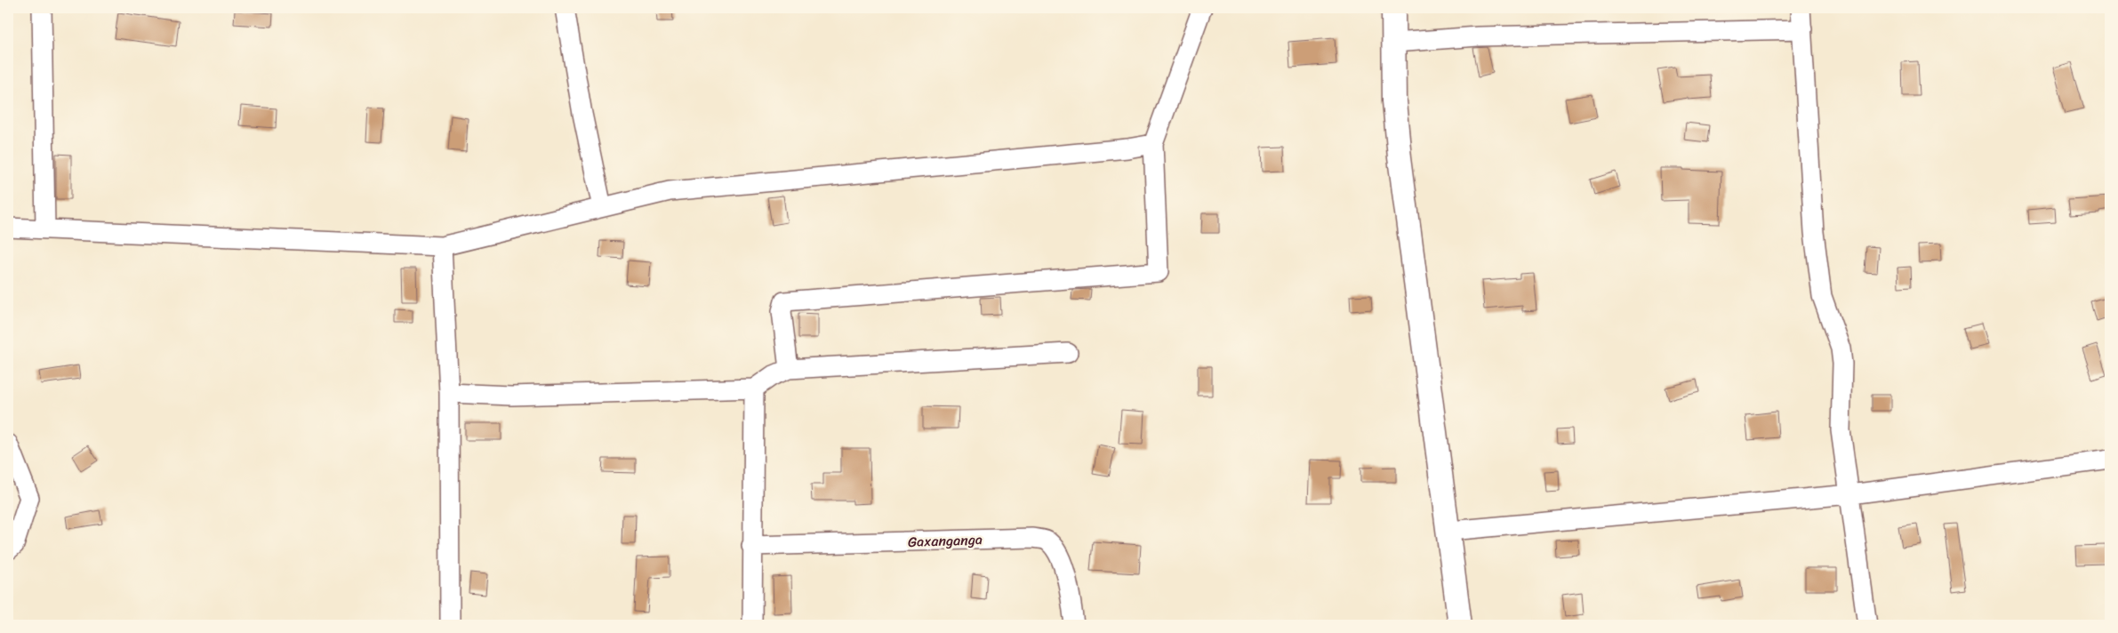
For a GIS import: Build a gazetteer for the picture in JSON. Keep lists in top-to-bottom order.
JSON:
{
  "streets": {
    "street": ["Gaxanganga"]
  }
}
